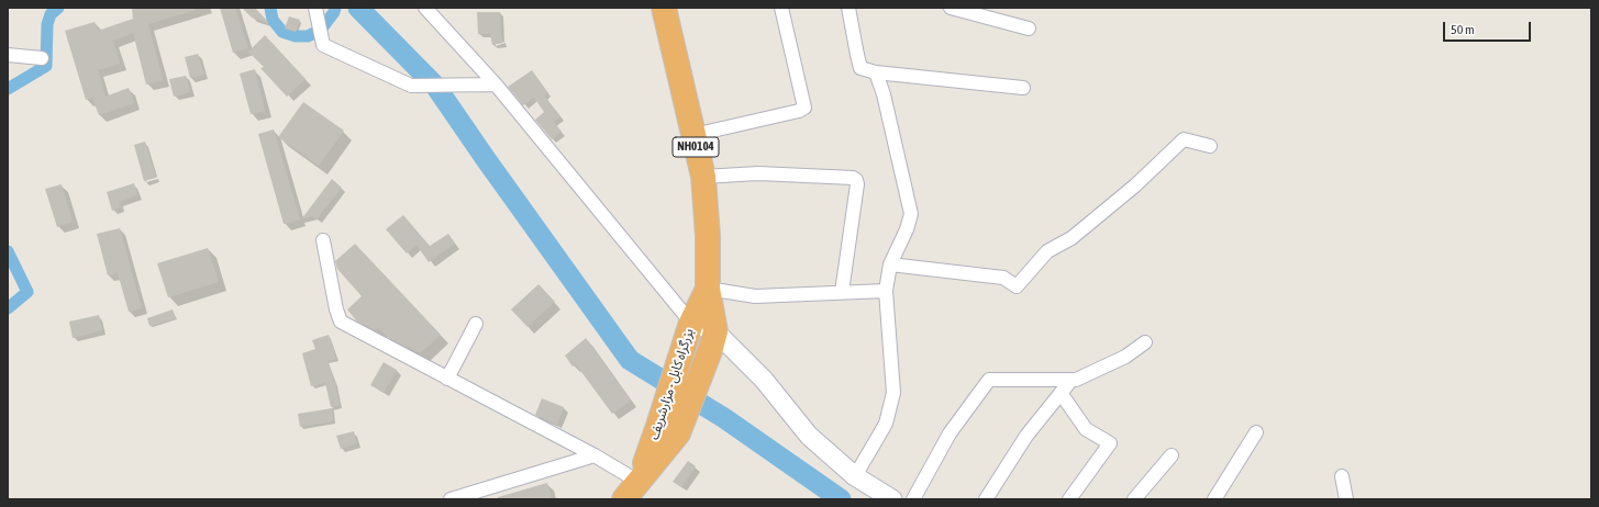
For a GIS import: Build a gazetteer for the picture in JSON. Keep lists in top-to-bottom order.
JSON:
{
  "streets": {
    "highway": ["NH0104", "بزرگراه کابل - مزارشریف"]
  },
  "scale_bar": "50 m"
}
